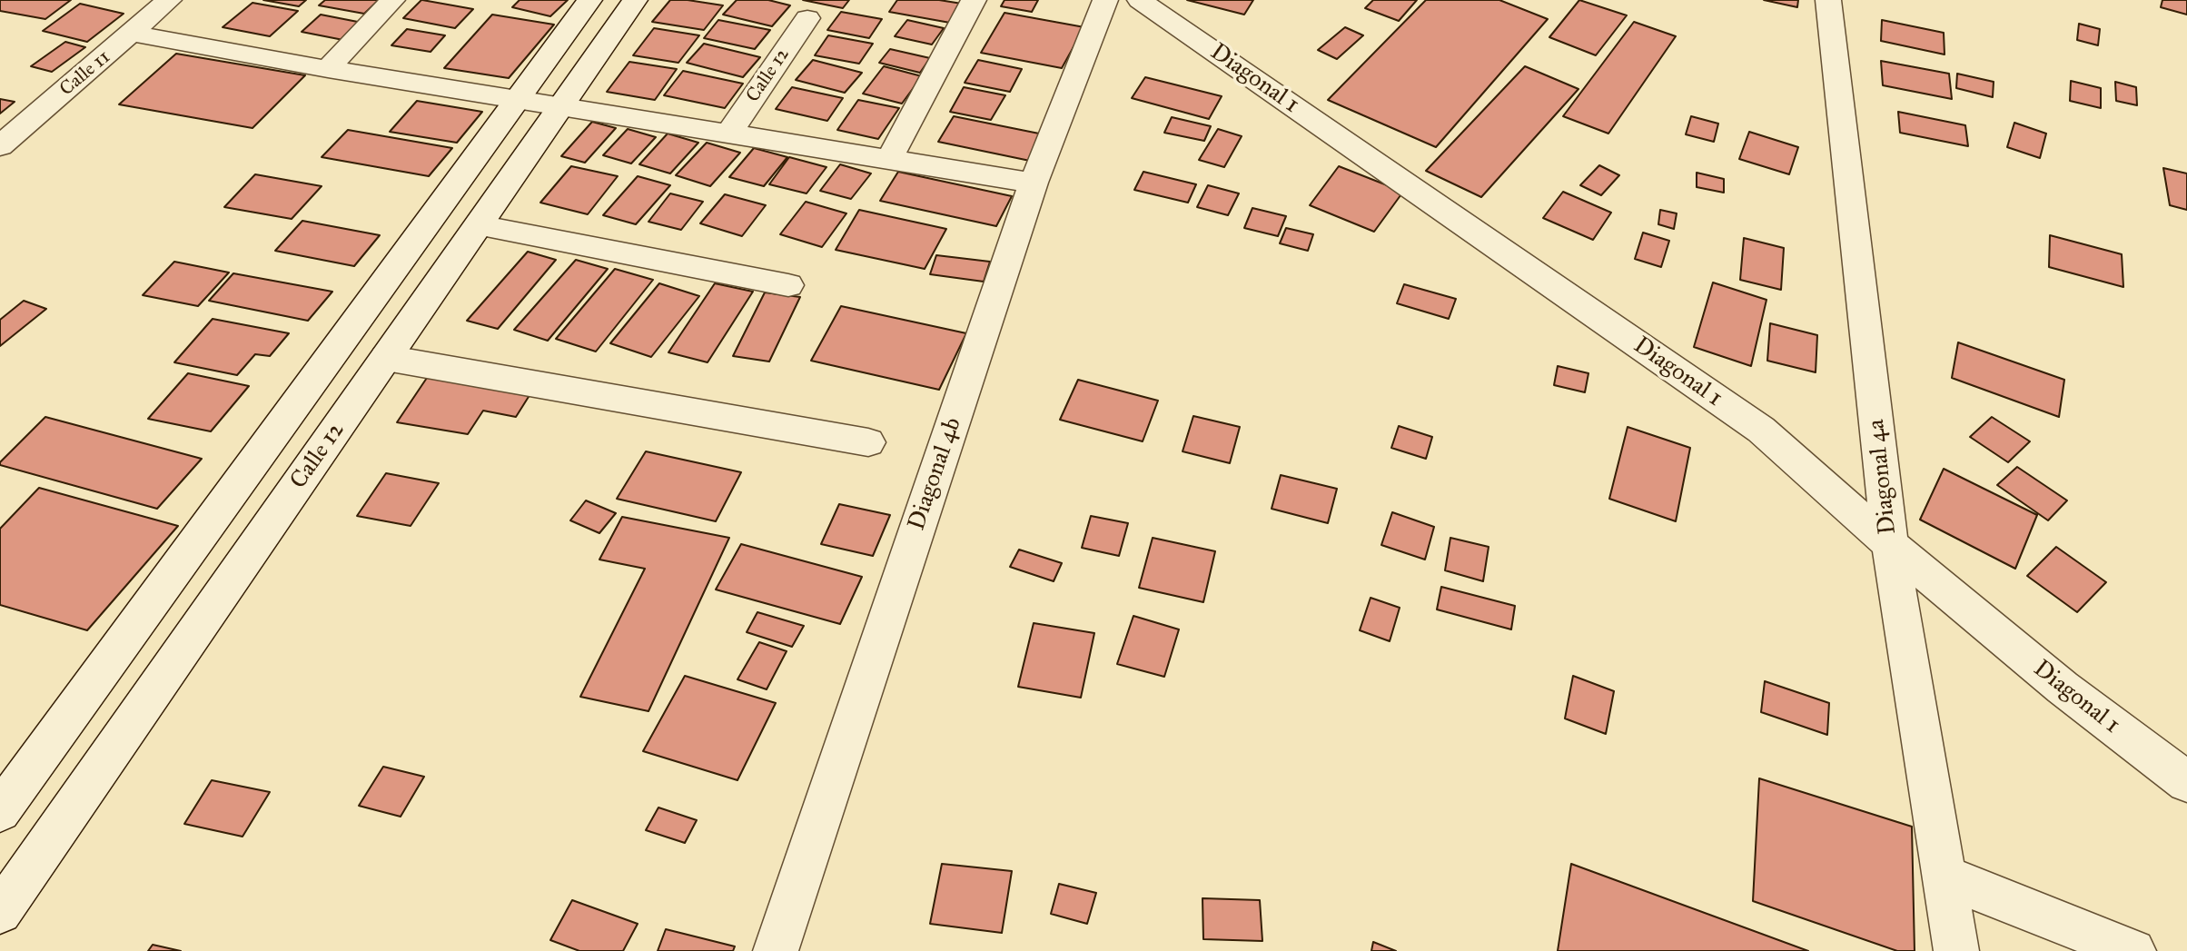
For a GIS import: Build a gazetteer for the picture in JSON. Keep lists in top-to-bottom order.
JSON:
{
  "streets": {
    "street": [
      "Calle 11",
      "Calle 12",
      "Diagonal 1",
      "Diagonal 4b",
      "Diagonal 4a"
    ]
  },
  "crossings": [
    ["Diagonal 1", "Diagonal 4a"]
  ]
}
